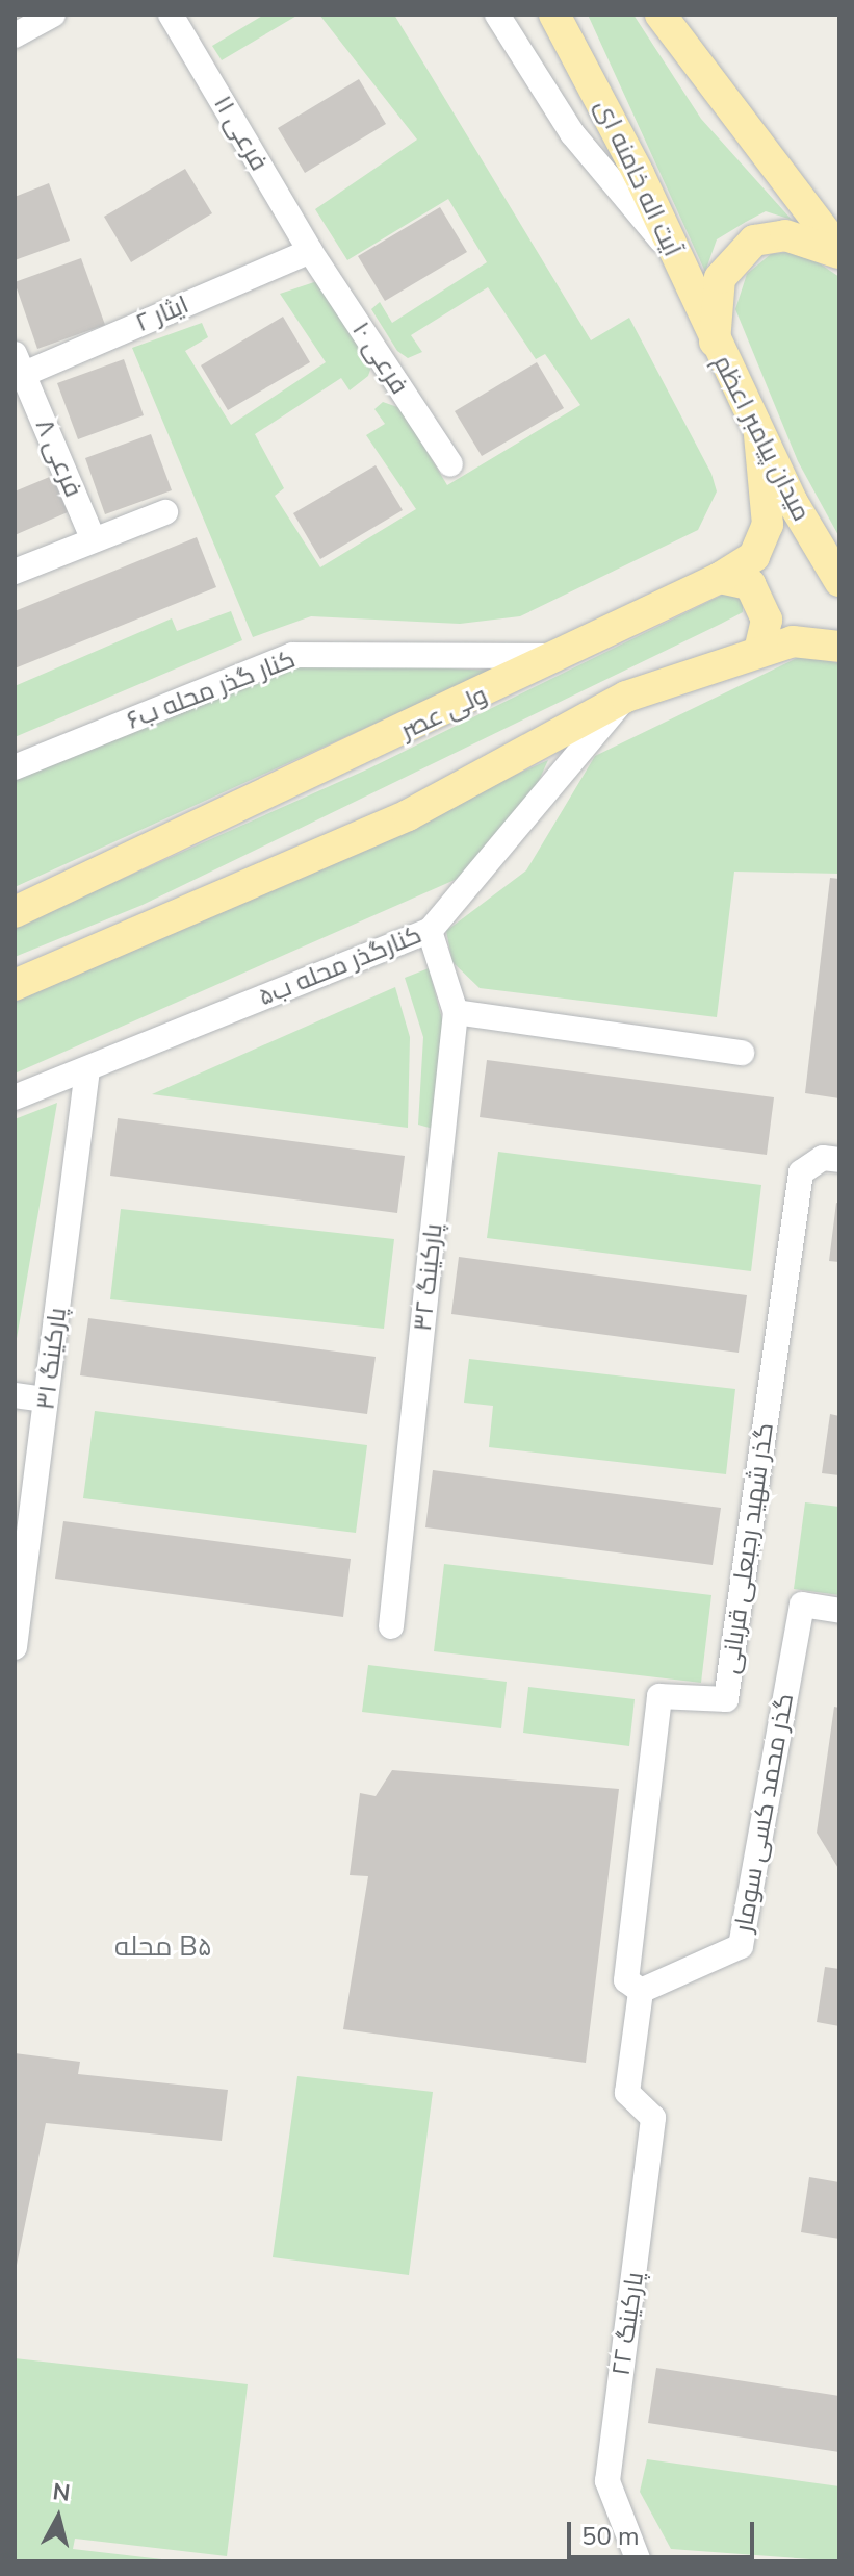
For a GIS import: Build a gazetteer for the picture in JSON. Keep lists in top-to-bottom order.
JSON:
{
  "streets": {
    "main road": ["آیت اله خامنه ای", "میدان پیامبر اعظم", "ولی عصر"],
    "street": [
      "فرعی ۱۱",
      "ایثار ۲",
      "فرعی ۱۰",
      "فرعی ۸",
      "کنار گذر محله ب۶",
      "کنارگذر محله ب۵",
      "پارکینگ ۳۲",
      "پارکینگ ۳۱",
      "گذر شهید رجبعلی قربانی",
      "گذر محمد کسی سومار",
      "پارکینگ ۲۲"
    ]
  },
  "crossings": [
    ["فرعی ۱۱", "ایثار ۲"],
    ["فرعی ۱۱", "فرعی ۱۰"],
    ["آیت اله خامنه ای", "میدان پیامبر اعظم"],
    ["ایثار ۲", "فرعی ۱۰"],
    ["ایثار ۲", "فرعی ۸"],
    ["میدان پیامبر اعظم", "ولی عصر"],
    ["کنار گذر محله ب۶", "ولی عصر"],
    ["کنارگذر محله ب۵", "پارکینگ ۳۲"],
    ["کنارگذر محله ب۵", "پارکینگ ۳۱"],
    ["گذر شهید رجبعلی قربانی", "گذر محمد کسی سومار"],
    ["گذر شهید رجبعلی قربانی", "پارکینگ ۲۲"],
    ["گذر محمد کسی سومار", "پارکینگ ۲۲"]
  ],
  "districts": ["محله B۵"],
  "scale_bar": "50 m",
  "north": "top"
}
